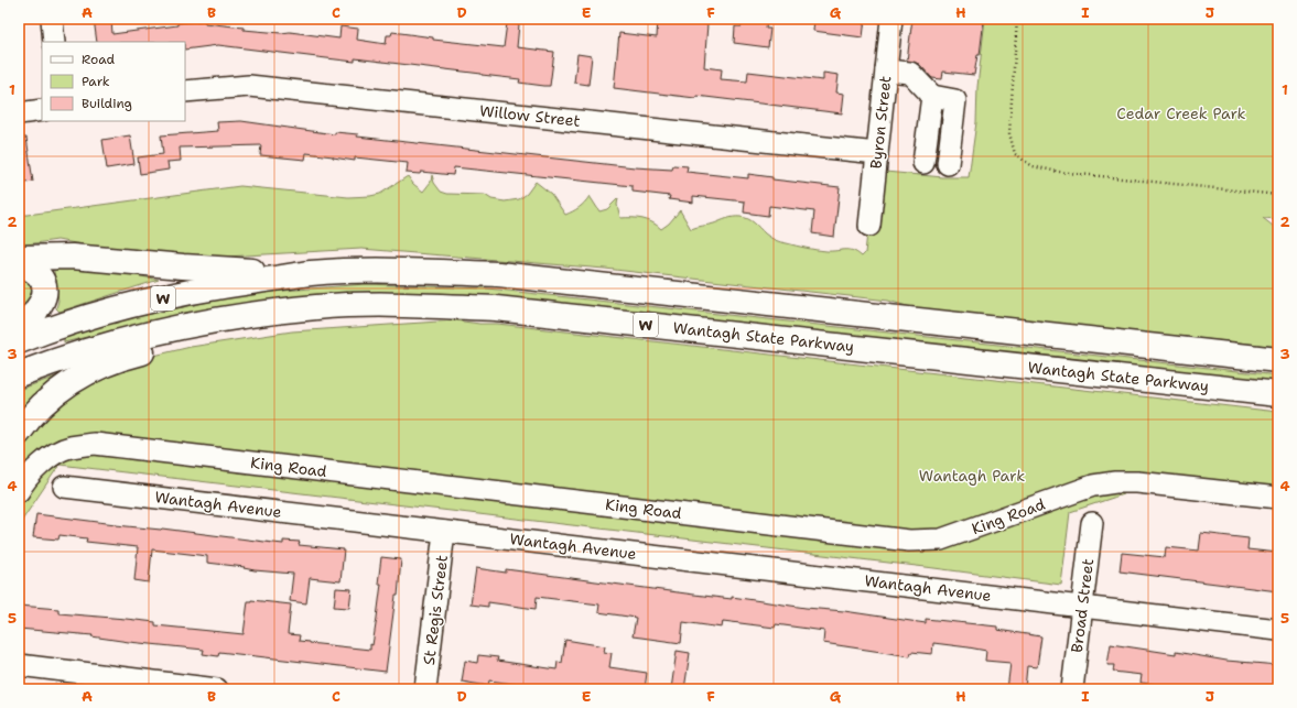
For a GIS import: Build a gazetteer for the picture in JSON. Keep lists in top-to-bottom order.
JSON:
{
  "streets": {
    "highway": ["W", "Wantagh State Parkway"],
    "street": [
      "Willow Street",
      "Byron Street",
      "King Road",
      "Wantagh Avenue",
      "Broad Street",
      "St Regis Street"
    ]
  },
  "crossings": [
    ["Willow Street", "Byron Street"],
    ["Wantagh Avenue", "Broad Street"],
    ["Wantagh Avenue", "St Regis Street"]
  ],
  "parks": ["Cedar Creek Park", "Wantagh Park"],
  "legend": ["Road", "Park", "Building"],
  "grid": {
    "columns": [
      "A",
      "B",
      "C",
      "D",
      "E",
      "F",
      "G",
      "H",
      "I",
      "J"
    ],
    "rows": [
      "1",
      "2",
      "3",
      "4",
      "5"
    ]
  }
}
